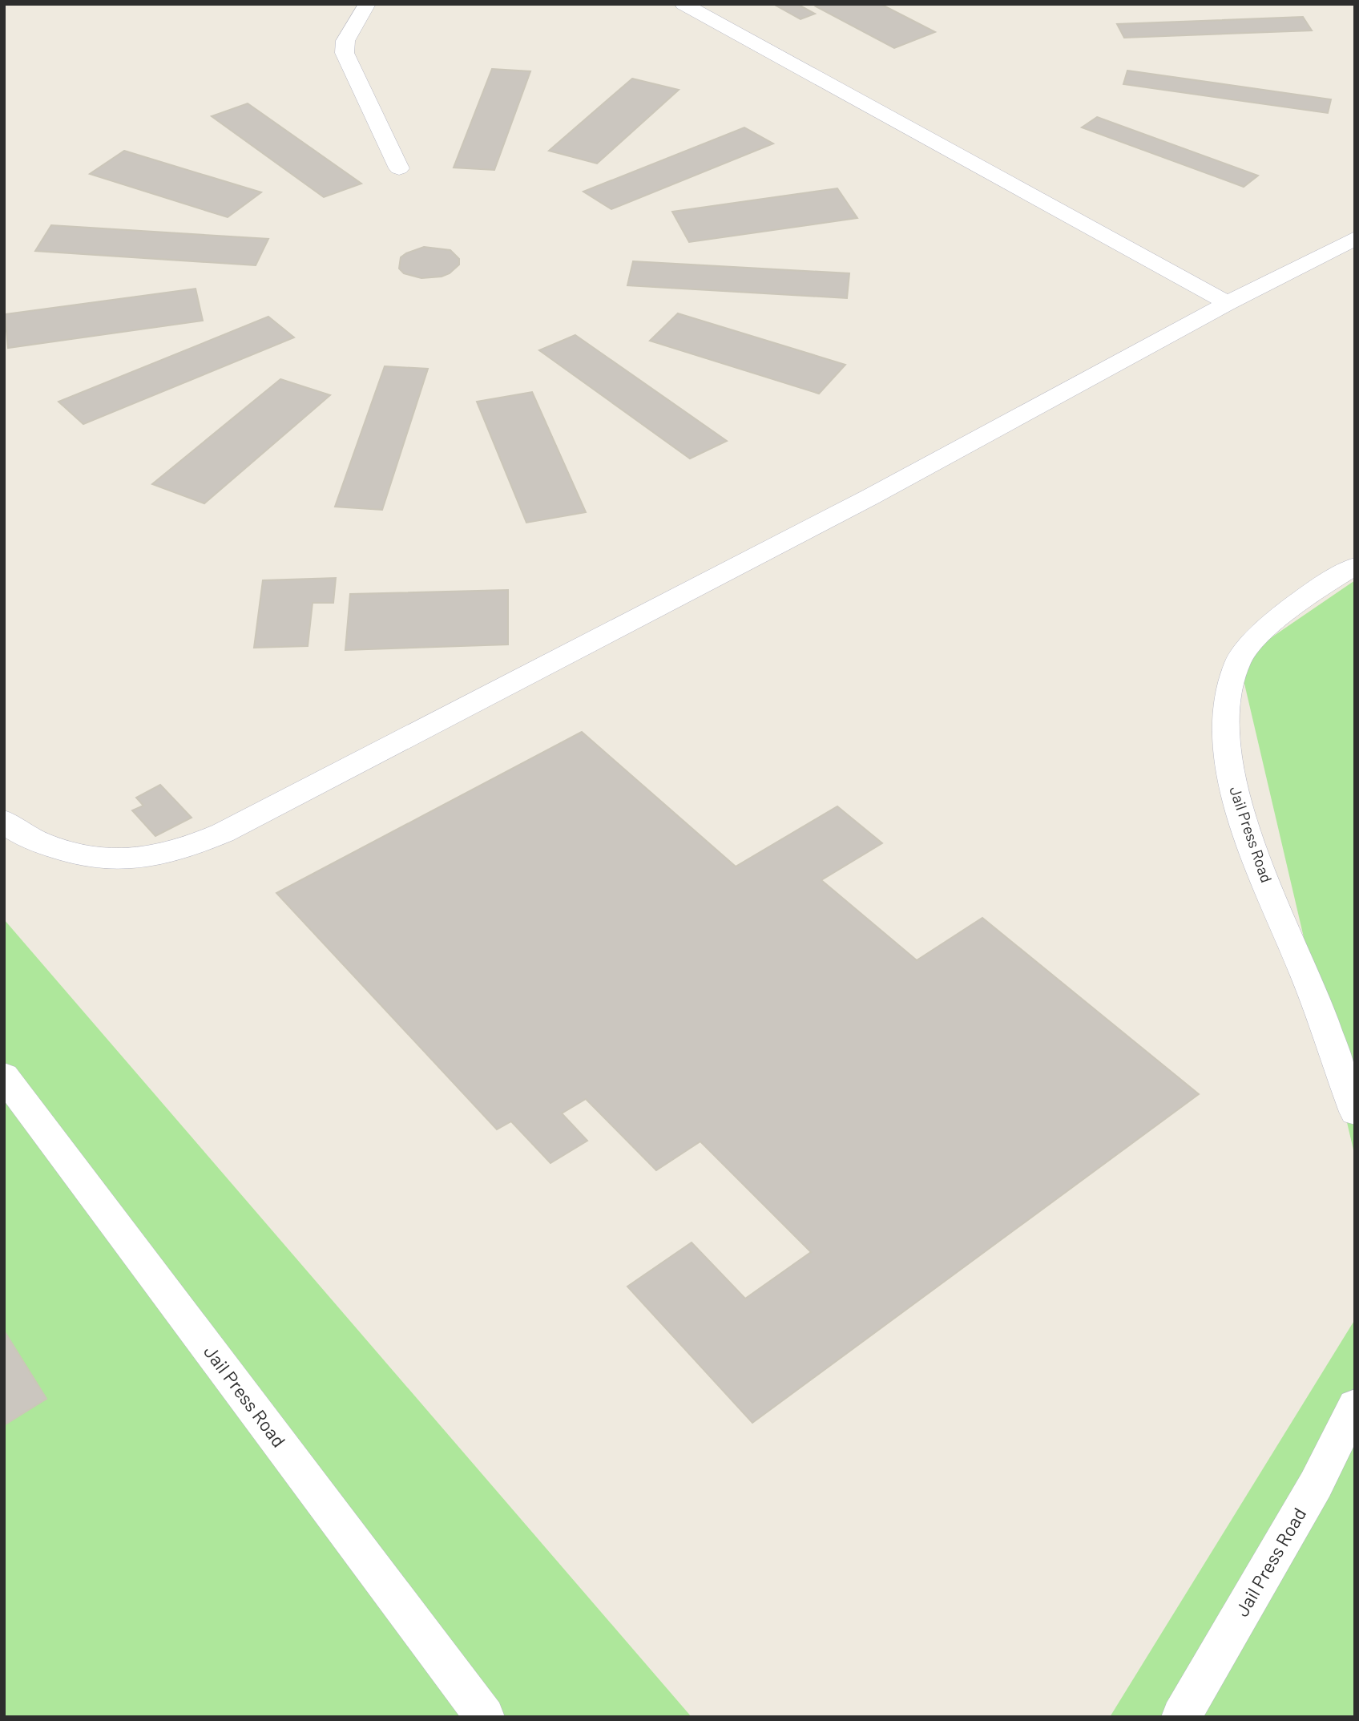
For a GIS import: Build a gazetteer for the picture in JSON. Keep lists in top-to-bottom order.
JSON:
{
  "streets": {
    "lane": ["Jail Press Road"]
  }
}
